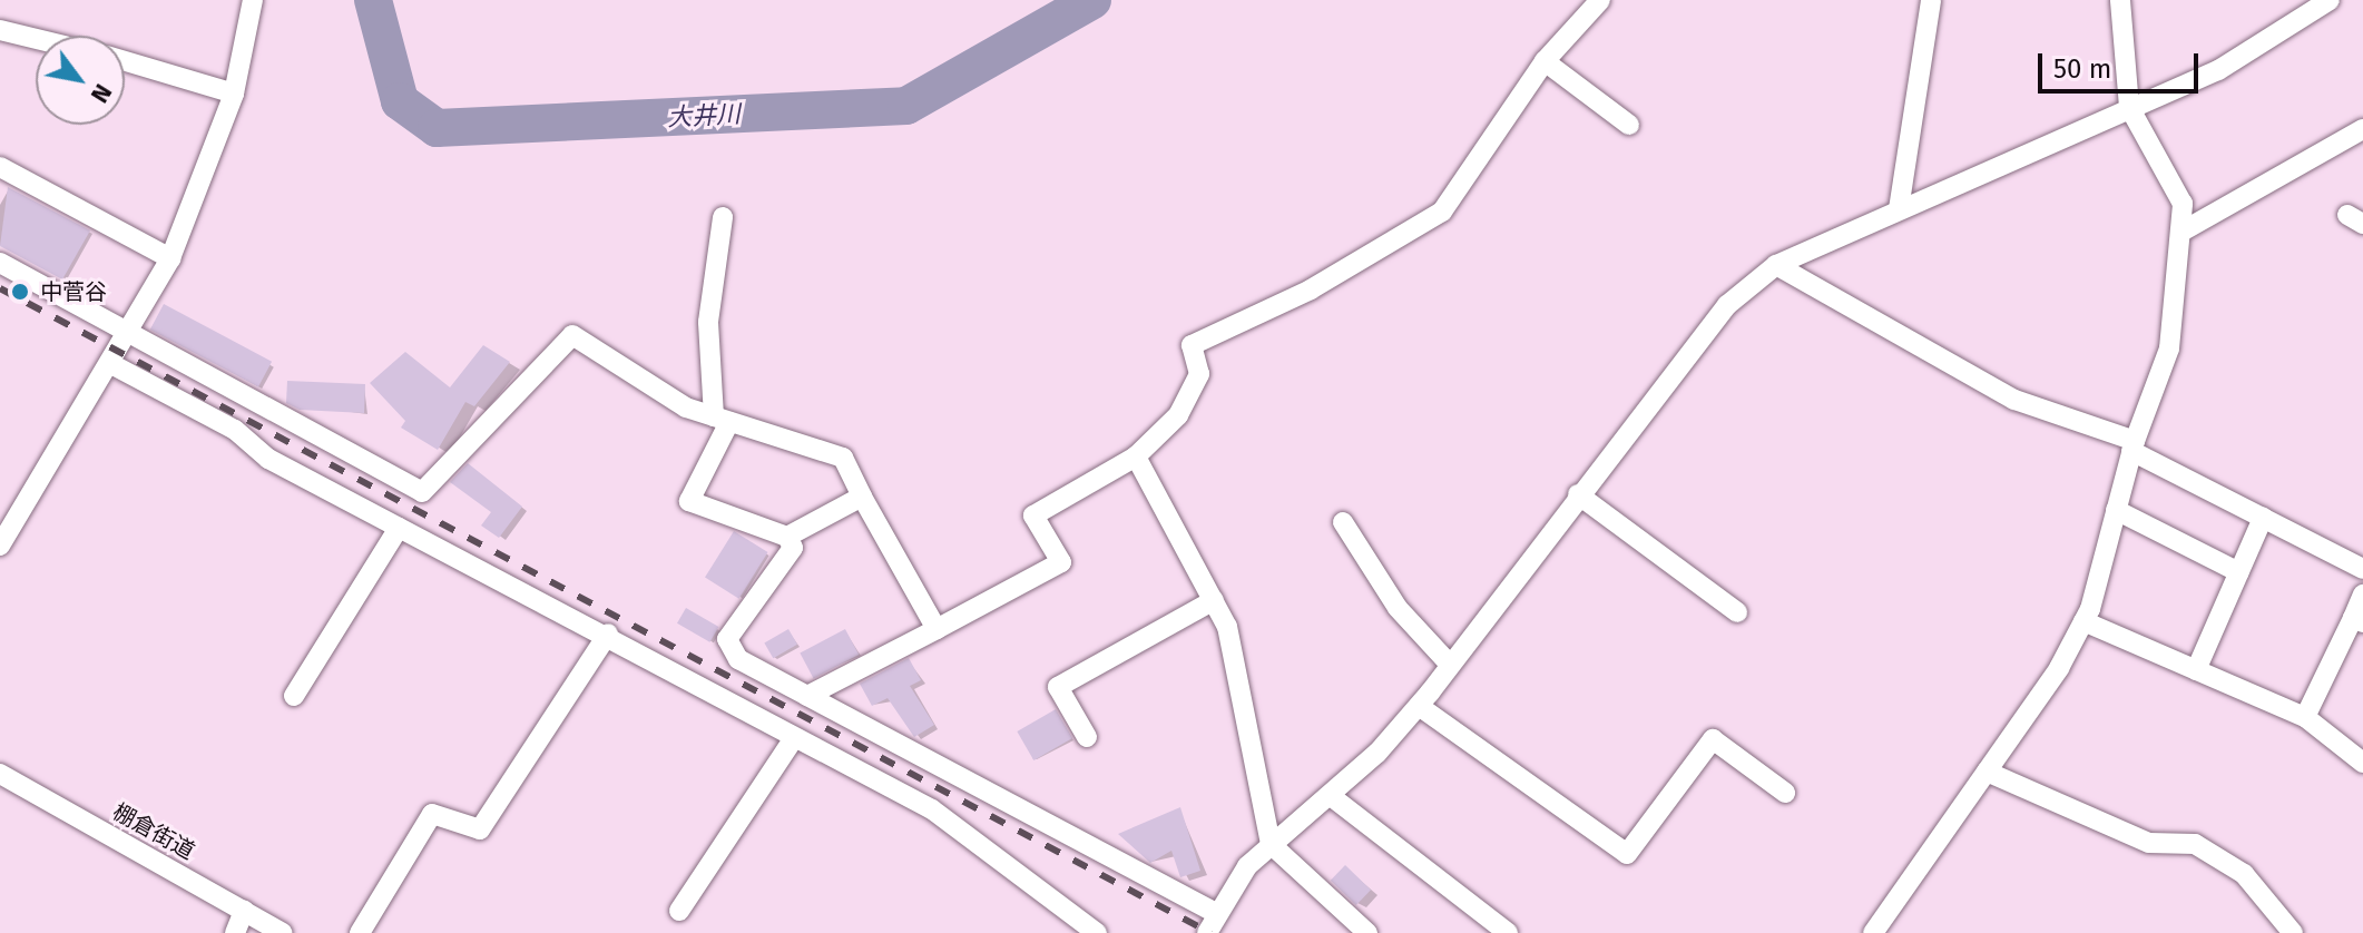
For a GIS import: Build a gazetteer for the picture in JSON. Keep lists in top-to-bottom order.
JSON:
{
  "streets": {
    "street": ["棚倉街道"]
  },
  "water": ["大井川"],
  "places": ["中菅谷"],
  "scale_bar": "50 m",
  "north": "bottom right"
}
